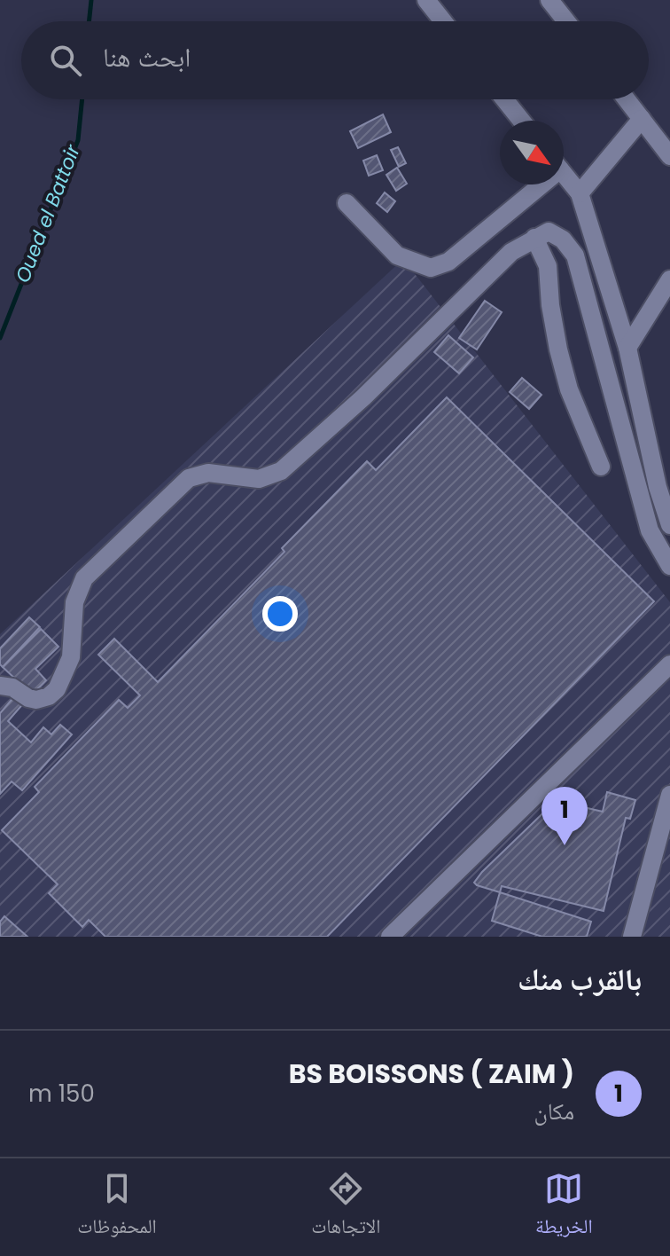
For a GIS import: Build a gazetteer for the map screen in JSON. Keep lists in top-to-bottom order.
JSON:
{
  "water": ["Oued el Battoir"],
  "north": "bottom right",
  "page": {
    "search": "ابحث هنا",
    "pins": "1",
    "heading": "بالقرب منك",
    "list": [
      {
        "mark": "1",
        "name": "BS BOISSONS ( ZAIM )",
        "note": "مكان",
        "value": "150 m"
      }
    ],
    "nav": ["الخريطة", "الاتجاهات", "المحفوظات"]
  }
}
